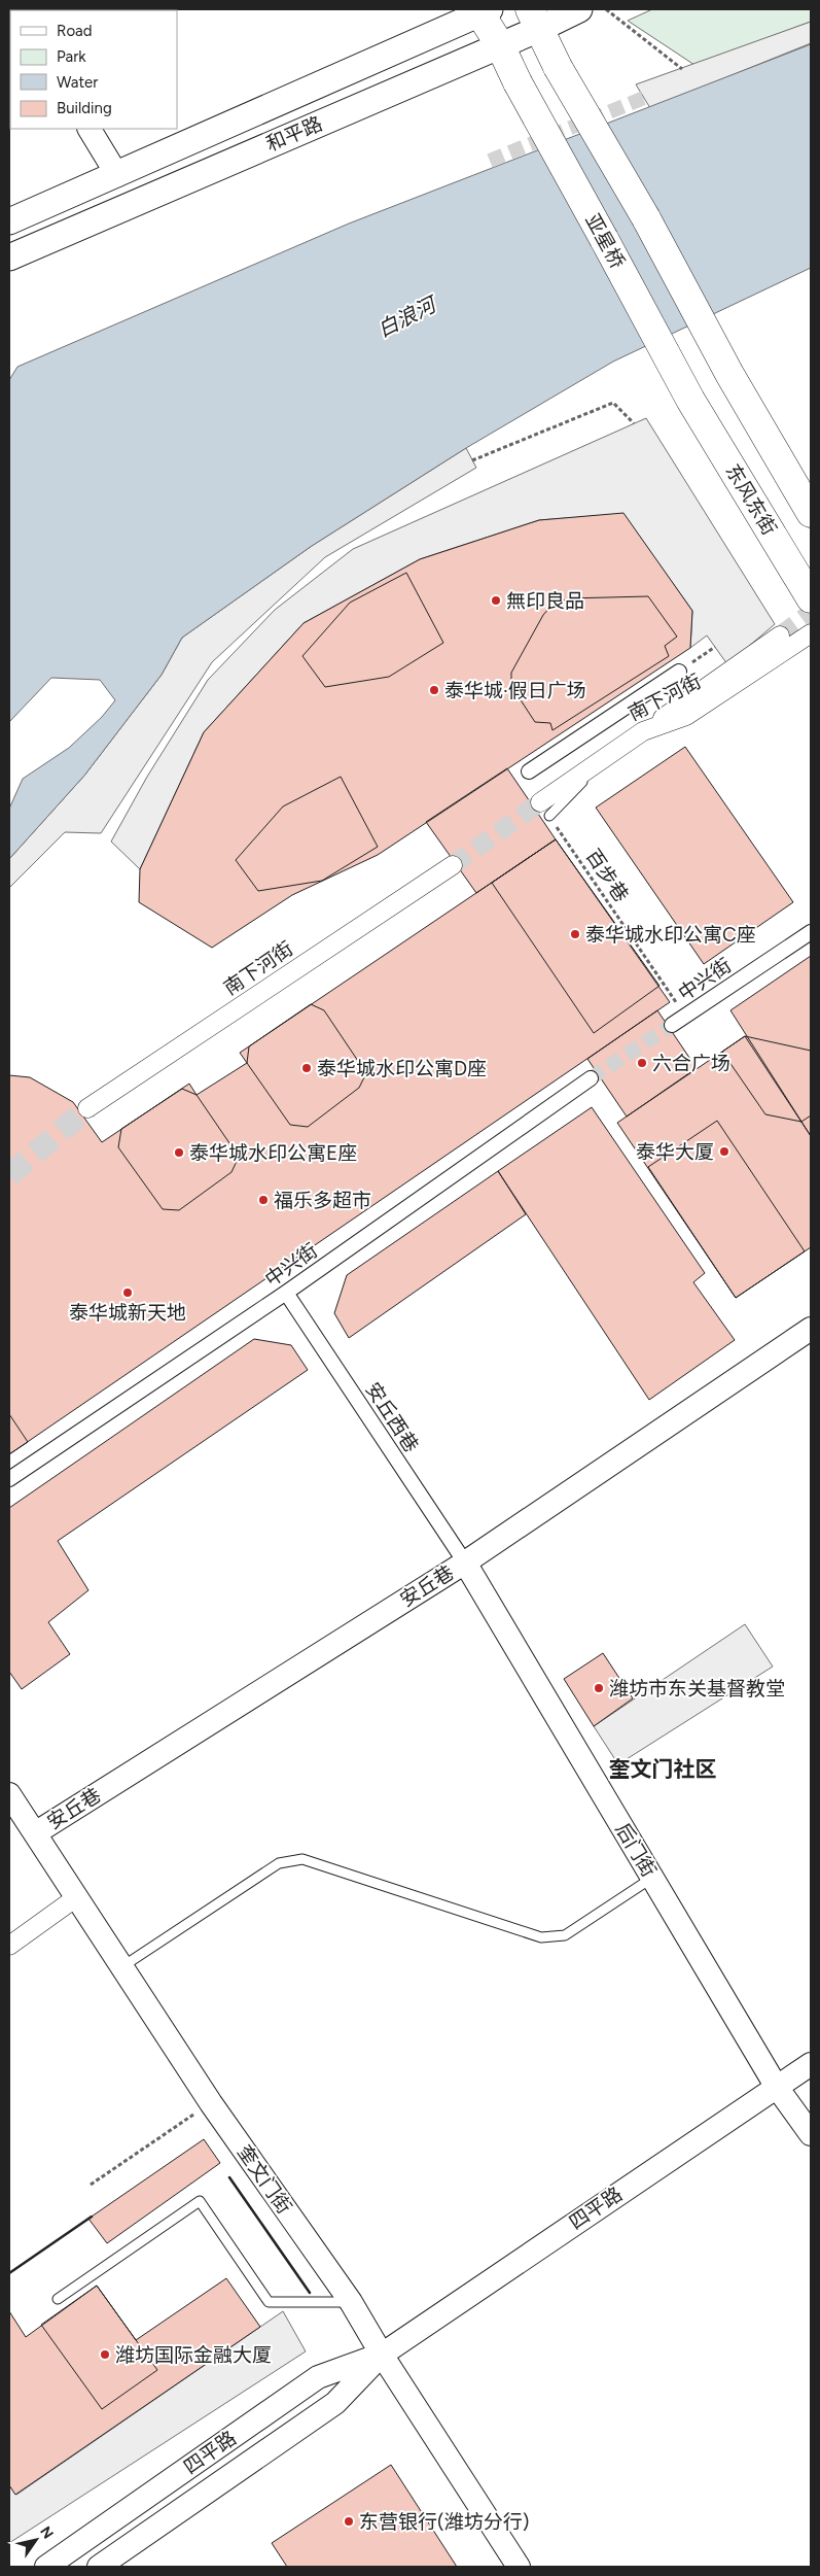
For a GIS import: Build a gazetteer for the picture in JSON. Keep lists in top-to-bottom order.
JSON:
{
  "streets": {
    "main road": ["和平路", "亚星桥", "东风东街"],
    "street": [
      "南下河街",
      "中兴街",
      "安丘西巷",
      "安丘巷",
      "后门街",
      "奎文门街",
      "四平路"
    ],
    "path": ["百步巷"]
  },
  "crossings": [
    ["和平路", "亚星桥"],
    ["亚星桥", "东风东街"],
    ["南下河街", "百步巷"],
    ["百步巷", "中兴街"],
    ["中兴街", "安丘西巷"],
    ["安丘西巷", "安丘巷"],
    ["安丘西巷", "后门街"],
    ["安丘巷", "后门街"],
    ["安丘巷", "奎文门街"],
    ["后门街", "四平路"],
    ["奎文门街", "四平路"]
  ],
  "districts": ["奎文门社区"],
  "water": ["白浪河"],
  "places": [
    "無印良品",
    "泰华城·假日广场",
    "泰华城水印公寓C座",
    "六合广场",
    "泰华城水印公寓D座",
    "泰华大厦",
    "泰华城水印公寓E座",
    "福乐多超市",
    "泰华城新天地",
    "潍坊市东关基督教堂",
    "潍坊国际金融大厦",
    "东营银行(潍坊分行)"
  ],
  "legend": [
    "Road",
    "Park",
    "Water",
    "Building"
  ],
  "north": "top right"
}
